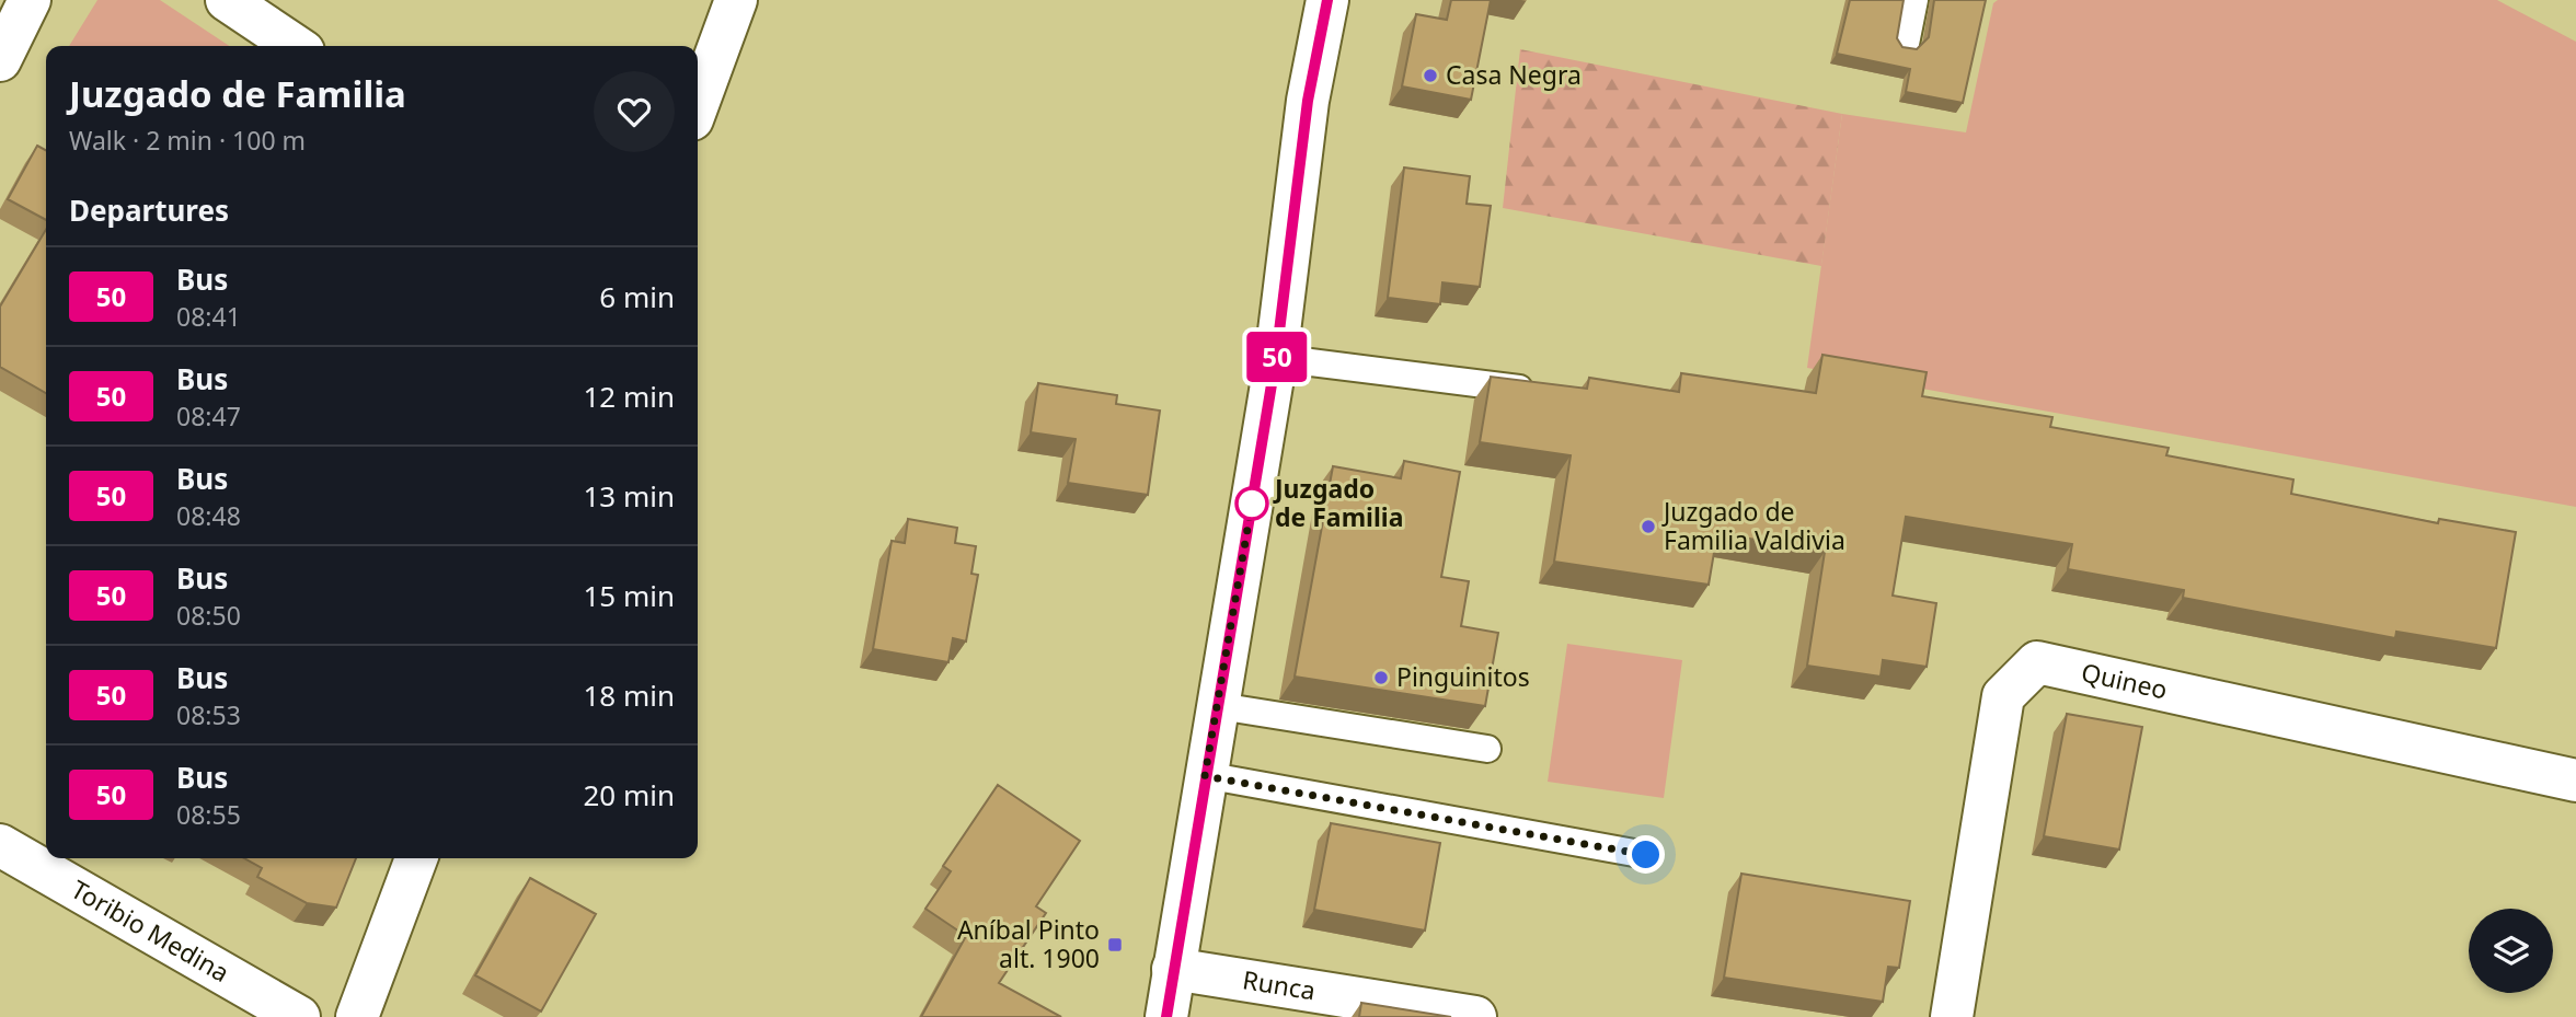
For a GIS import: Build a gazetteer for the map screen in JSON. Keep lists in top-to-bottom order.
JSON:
{
  "streets": {
    "street": ["Quineo", "Toribio Medina", "Runca"]
  },
  "places": {
    "other": [
      "Casa Negra",
      "Juzgado de Familia",
      "Juzgado de Familia Valdivia",
      "Pinguinitos"
    ],
    "transit": ["Aníbal Pinto alt. 1900"]
  },
  "lines": ["bus line 50"],
  "page": {
    "on_map": "50",
    "heading": [
      ["Juzgado de Familia", "Walk · 2 min · 100 m"],
      "Departures"
    ],
    "list": [
      {
        "mark": "50",
        "name": "Bus",
        "note": "08:41",
        "value": "6 min"
      },
      {
        "mark": "50",
        "name": "Bus",
        "note": "08:47",
        "value": "12 min"
      },
      {
        "mark": "50",
        "name": "Bus",
        "note": "08:48",
        "value": "13 min"
      },
      {
        "mark": "50",
        "name": "Bus",
        "note": "08:50",
        "value": "15 min"
      },
      {
        "mark": "50",
        "name": "Bus",
        "note": "08:53",
        "value": "18 min"
      },
      {
        "mark": "50",
        "name": "Bus",
        "note": "08:55",
        "value": "20 min"
      }
    ]
  }
}
